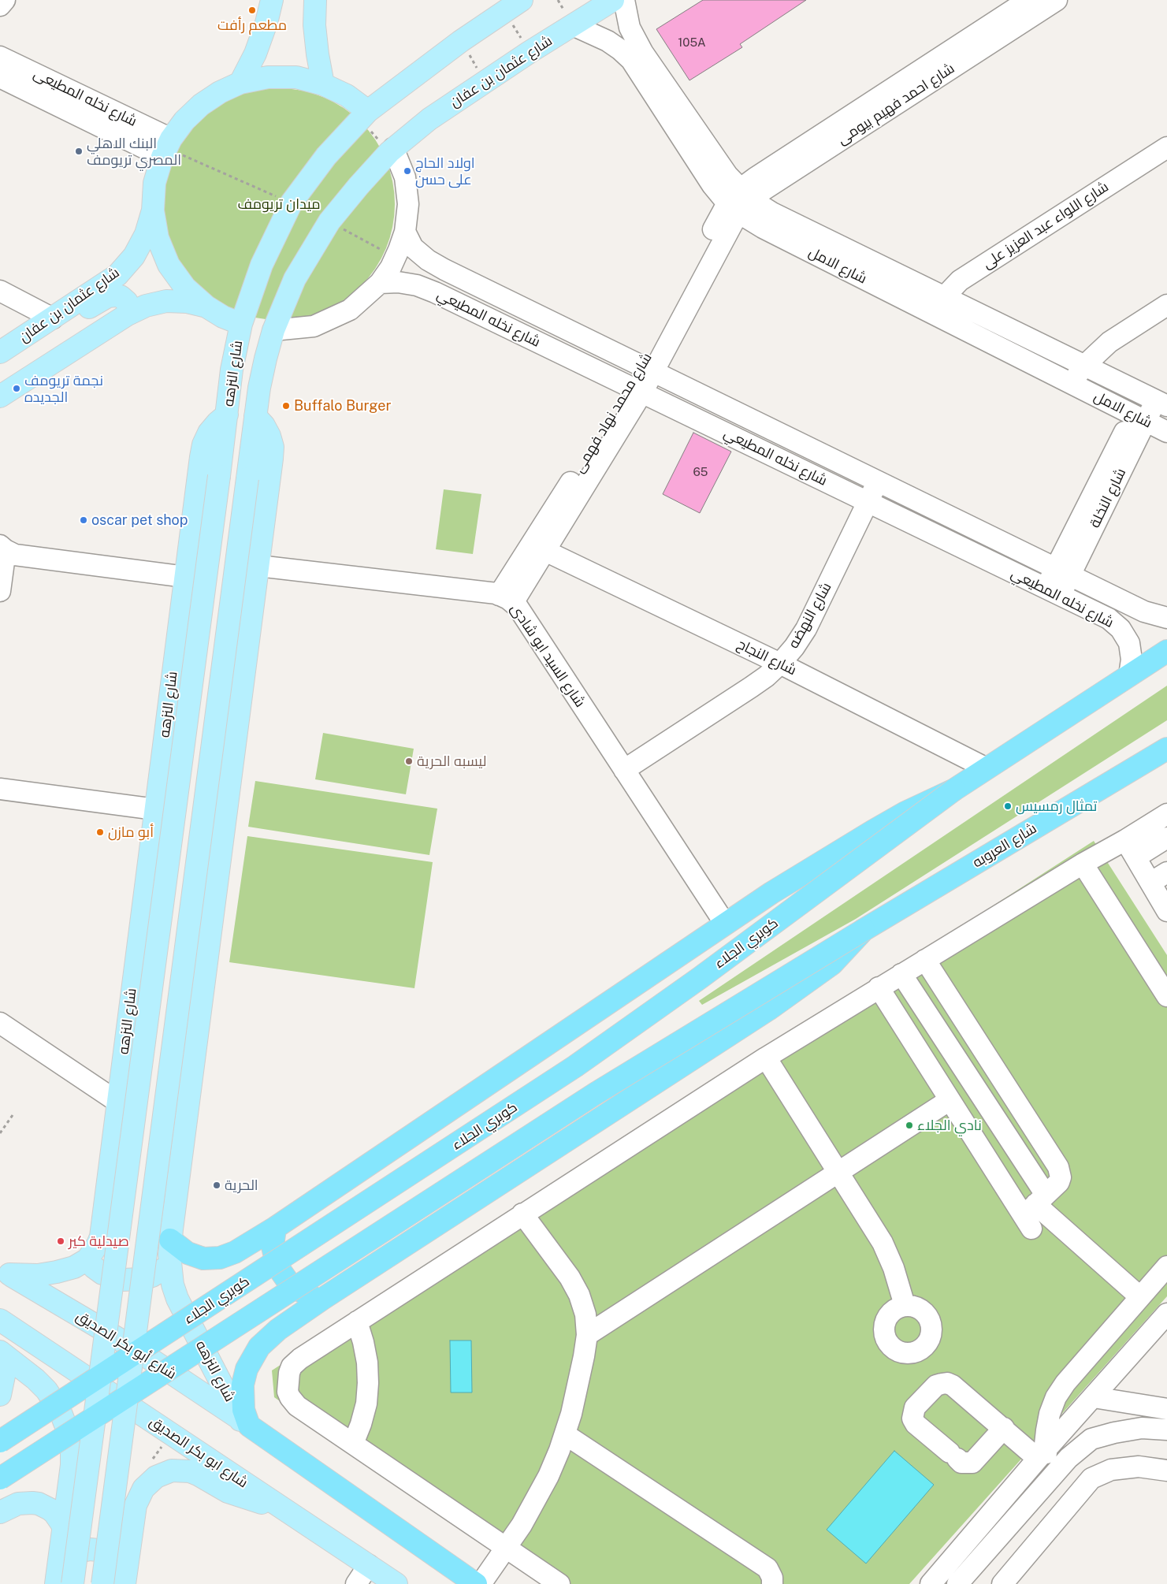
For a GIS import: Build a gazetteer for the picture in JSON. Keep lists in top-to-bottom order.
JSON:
{
  "streets": {
    "highway": ["شارع العروبه", "كوبري الجلاء"],
    "main road": [
      "شارع عثمان بن عفان",
      "شارع النزهه",
      "شارع أبو بكر الصديق",
      "شارع ابو بكر الصديق"
    ],
    "street": [
      "شارع نخله المطيعى",
      "شارع احمد فهيم بيومى",
      "شارع اللواء عبد العزيز على",
      "شارع الامل",
      "شارع نخله المطيعي",
      "شارع محمد نهاد فهمى",
      "شارع النخلة",
      "شارع النهضه",
      "شارع السيد ابو شادى",
      "شارع النجاح"
    ]
  },
  "crossings": [
    ["شارع عثمان بن عفان", "شارع الامل"],
    ["شارع عثمان بن عفان", "شارع النزهه"],
    ["شارع احمد فهيم بيومى", "شارع الامل"],
    ["شارع احمد فهيم بيومى", "شارع محمد نهاد فهمى"],
    ["شارع اللواء عبد العزيز على", "شارع الامل"],
    ["شارع الامل", "شارع محمد نهاد فهمى"],
    ["شارع الامل", "شارع النخلة"],
    ["شارع نخله المطيعي", "شارع محمد نهاد فهمى"],
    ["شارع نخله المطيعي", "شارع النخلة"],
    ["شارع نخله المطيعي", "شارع النهضه"],
    ["شارع النزهه", "شارع السيد ابو شادى"],
    ["شارع النزهه", "شارع أبو بكر الصديق"],
    ["شارع محمد نهاد فهمى", "شارع السيد ابو شادى"],
    ["شارع محمد نهاد فهمى", "شارع النجاح"],
    ["شارع النهضه", "شارع السيد ابو شادى"],
    ["شارع النهضه", "شارع النجاح"]
  ],
  "parks": ["ميدان تريومف"],
  "places": [
    "مطعم رأفت",
    "البنك الاهلي المصري تريومف",
    "اولاد الحاج على حسن",
    "نجمة تريومف الجديده",
    "Buffalo Burger",
    "oscar pet shop",
    "ليسبه الحرية",
    "تمثال رمسيس",
    "أبو مازن",
    "نادي الجلاء",
    "الحرية",
    "صيدلية كير"
  ],
  "house_numbers": ["105A", "65"]
}
